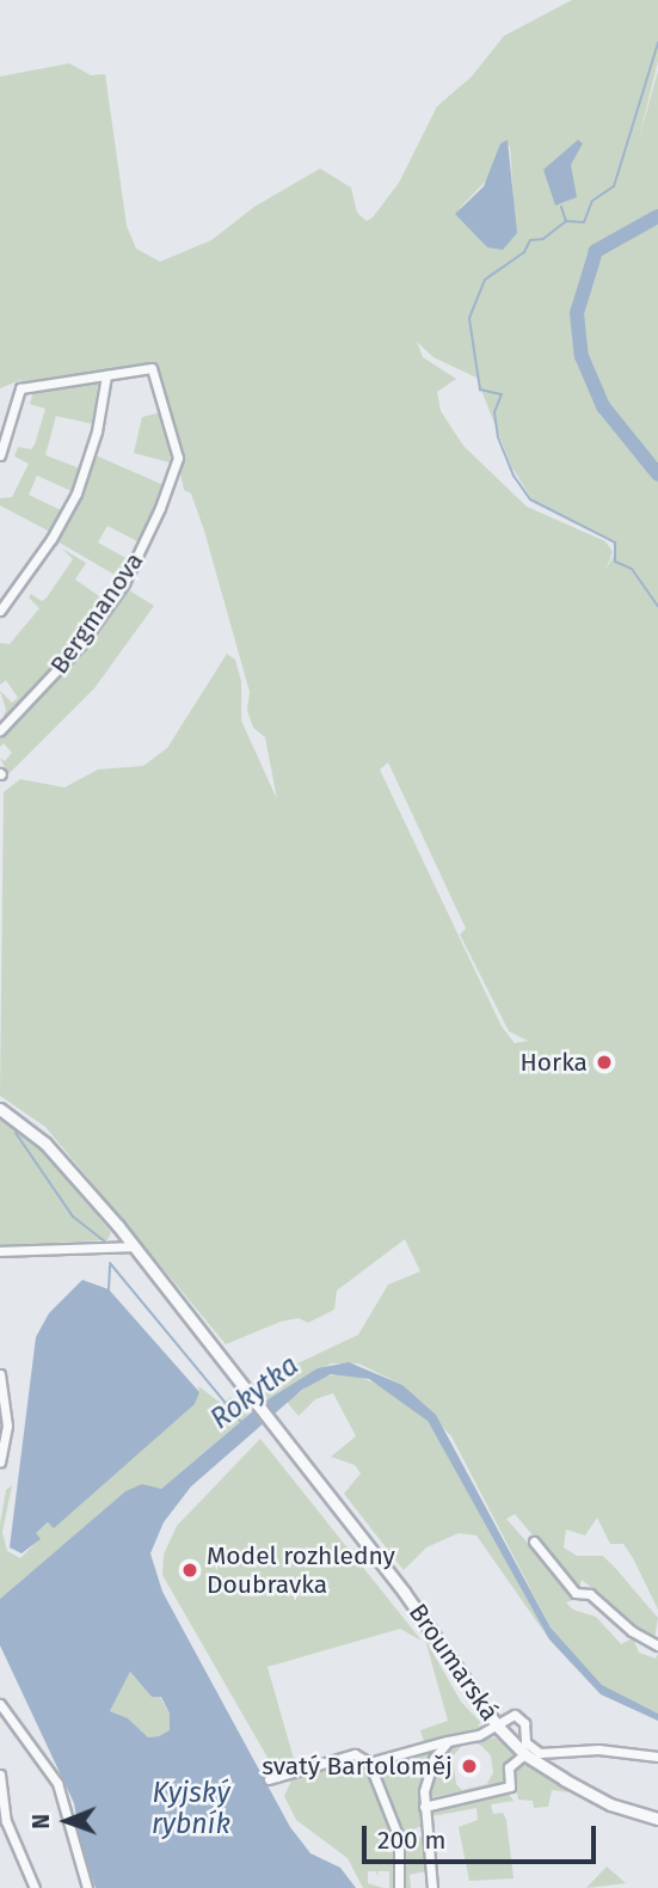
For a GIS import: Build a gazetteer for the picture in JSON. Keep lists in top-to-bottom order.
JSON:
{
  "streets": {
    "street": ["Bergmanova", "Broumarská"]
  },
  "water": ["Rokytka", "Kyjský rybník"],
  "places": ["Horka", "Model rozhledny Doubravka", "svatý Bartoloměj"],
  "scale_bar": "200 m",
  "north": "left"
}
